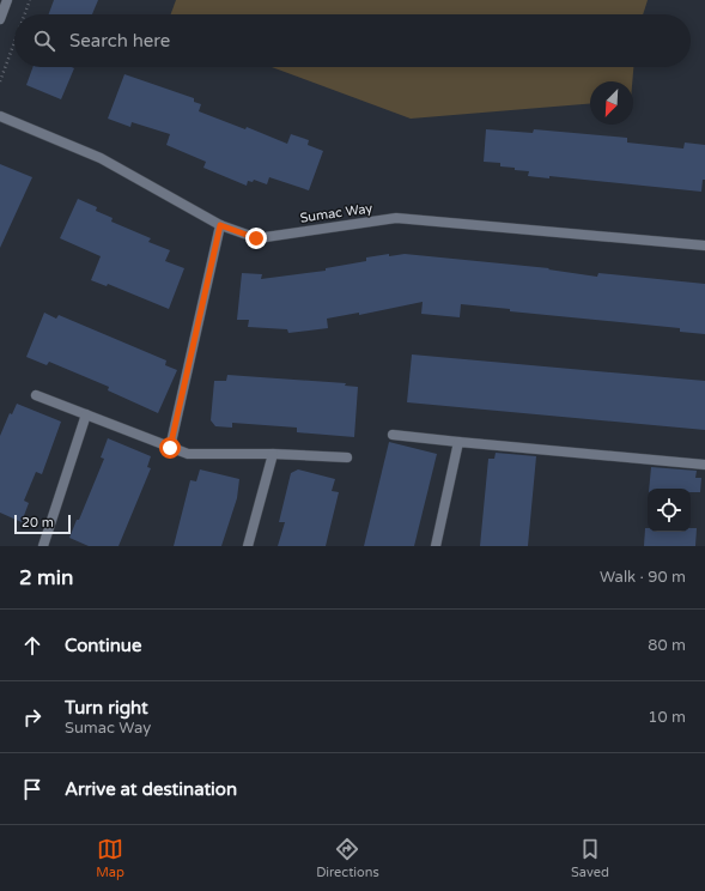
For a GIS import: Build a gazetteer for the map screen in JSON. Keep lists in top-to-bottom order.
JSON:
{
  "streets": {
    "street": ["Sumac Way"]
  },
  "scale_bar": "20 m",
  "north": "bottom left",
  "page": {
    "search": "Search here",
    "scale": "20 m",
    "heading": ["2 min", "Walk · 90 m"],
    "list": [
      ["Continue", "80 m"],
      ["Turn right", "Sumac Way", "10 m"],
      "Arrive at destination"
    ],
    "nav": ["Map", "Directions", "Saved"]
  }
}
